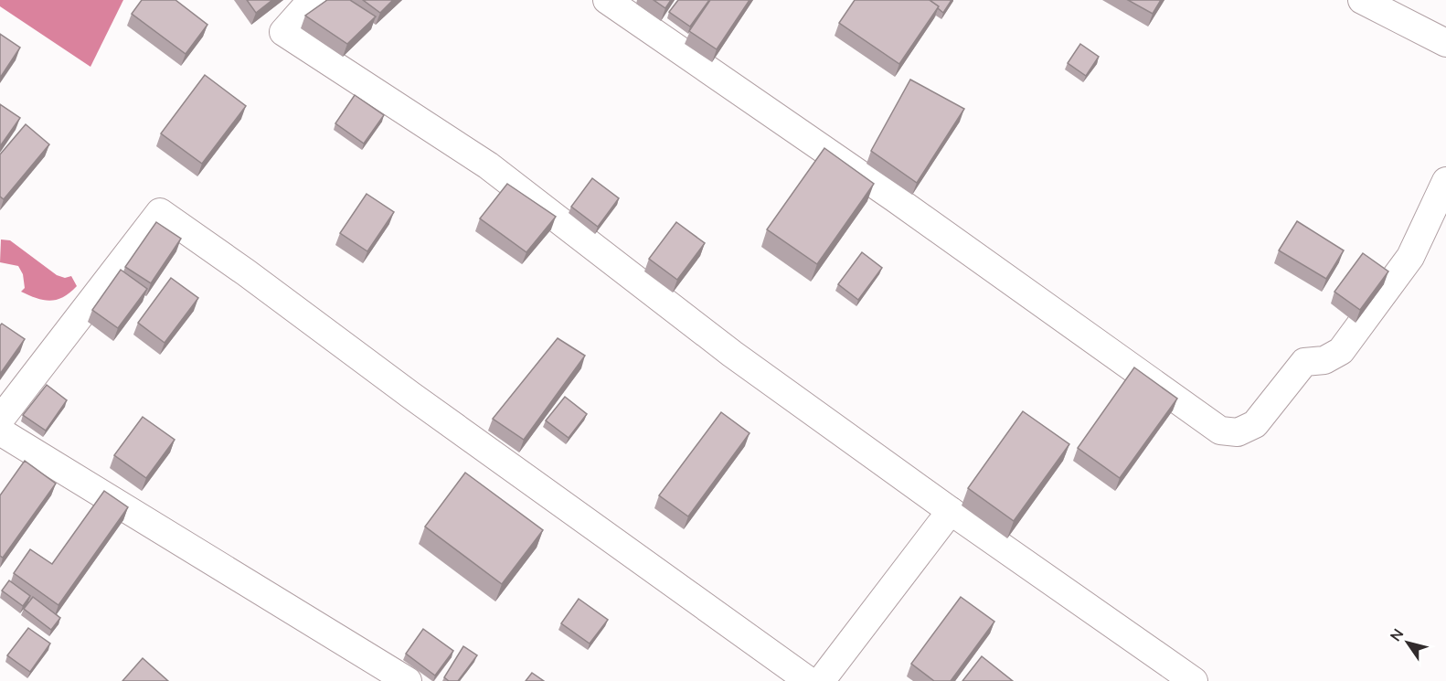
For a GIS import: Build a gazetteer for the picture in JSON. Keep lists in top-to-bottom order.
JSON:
{
  "north": "top left"
}
